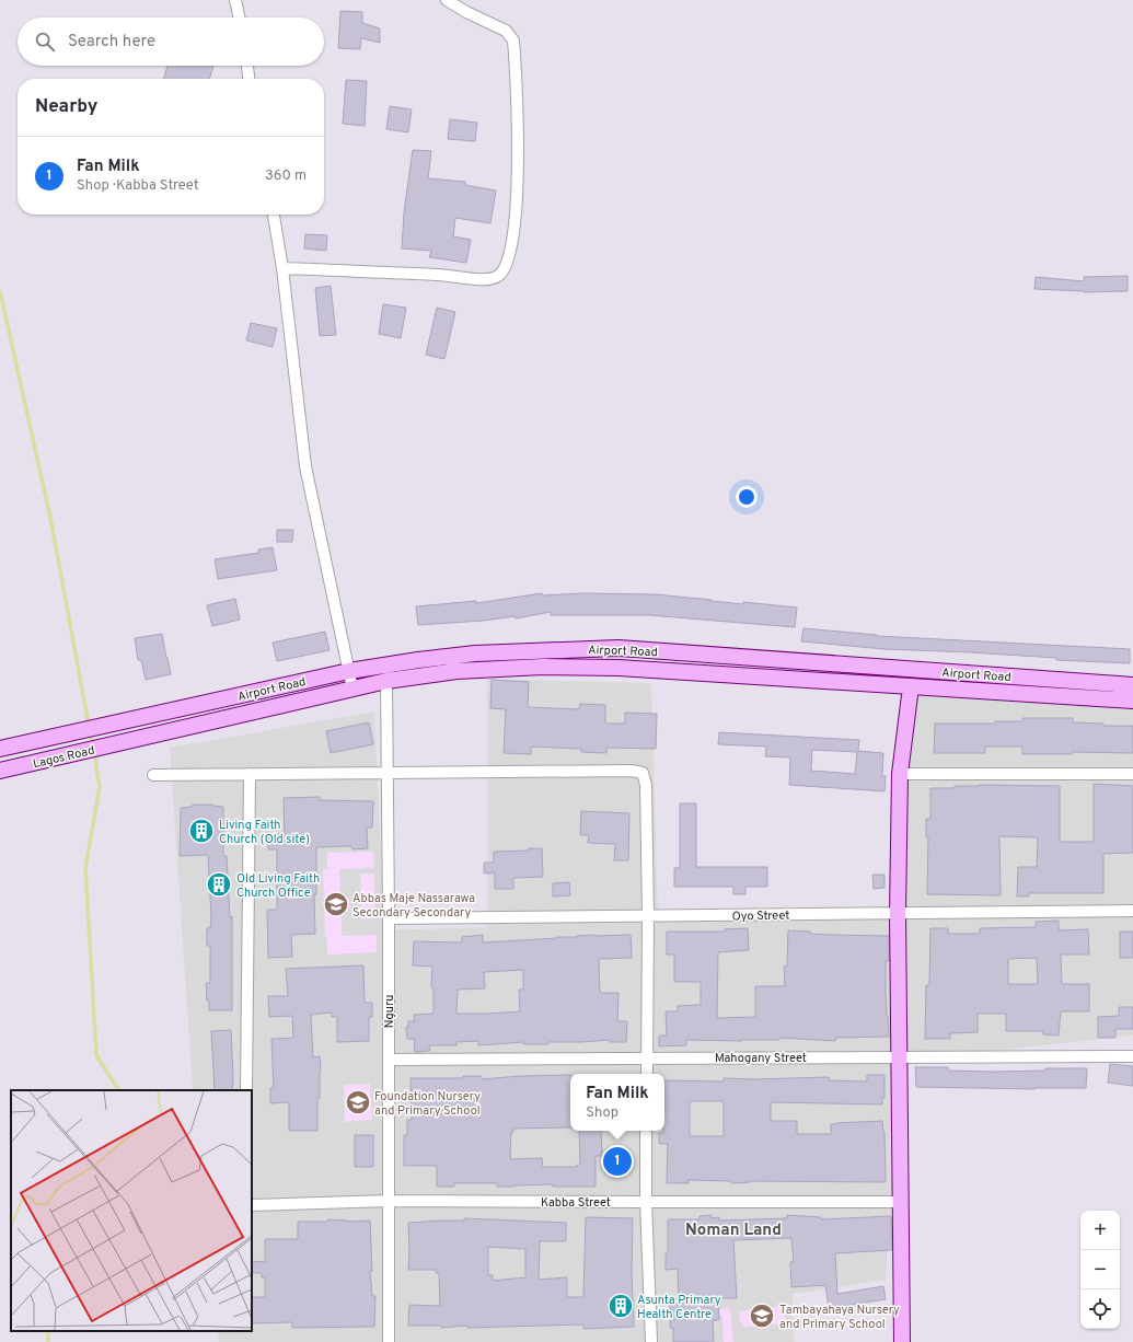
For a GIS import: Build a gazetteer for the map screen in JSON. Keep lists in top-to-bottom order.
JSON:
{
  "streets": {
    "main road": ["Airport Road", "Lagos Road"],
    "street": [
      "Oyo Street",
      "Nguru",
      "Mahogany Street",
      "Kabba Street"
    ]
  },
  "crossings": [
    ["Airport Road", "Lagos Road"],
    ["Airport Road", "Nguru"],
    ["Oyo Street", "Nguru"],
    ["Nguru", "Mahogany Street"],
    ["Nguru", "Kabba Street"]
  ],
  "districts": ["Noman Land"],
  "places": {
    "building": ["Living Faith Church (Old site)", "Old Living Faith Church Office", "Asunta Primary Health Centre"],
    "school or university": ["Abbas Maje Nassarawa Secondary Secondary", "Foundation Nursery and Primary School", "Tambayahaya Nursery and Primary School"]
  },
  "page": {
    "search": "Search here",
    "heading": "Nearby",
    "list": [
      {
        "mark": "1",
        "name": "Fan Milk",
        "note": "Shop · Kabba Street",
        "value": "360 m"
      }
    ],
    "popup": ["Fan Milk", "Shop"],
    "pins": "1",
    "map_buttons": ["+", "−"]
  }
}
